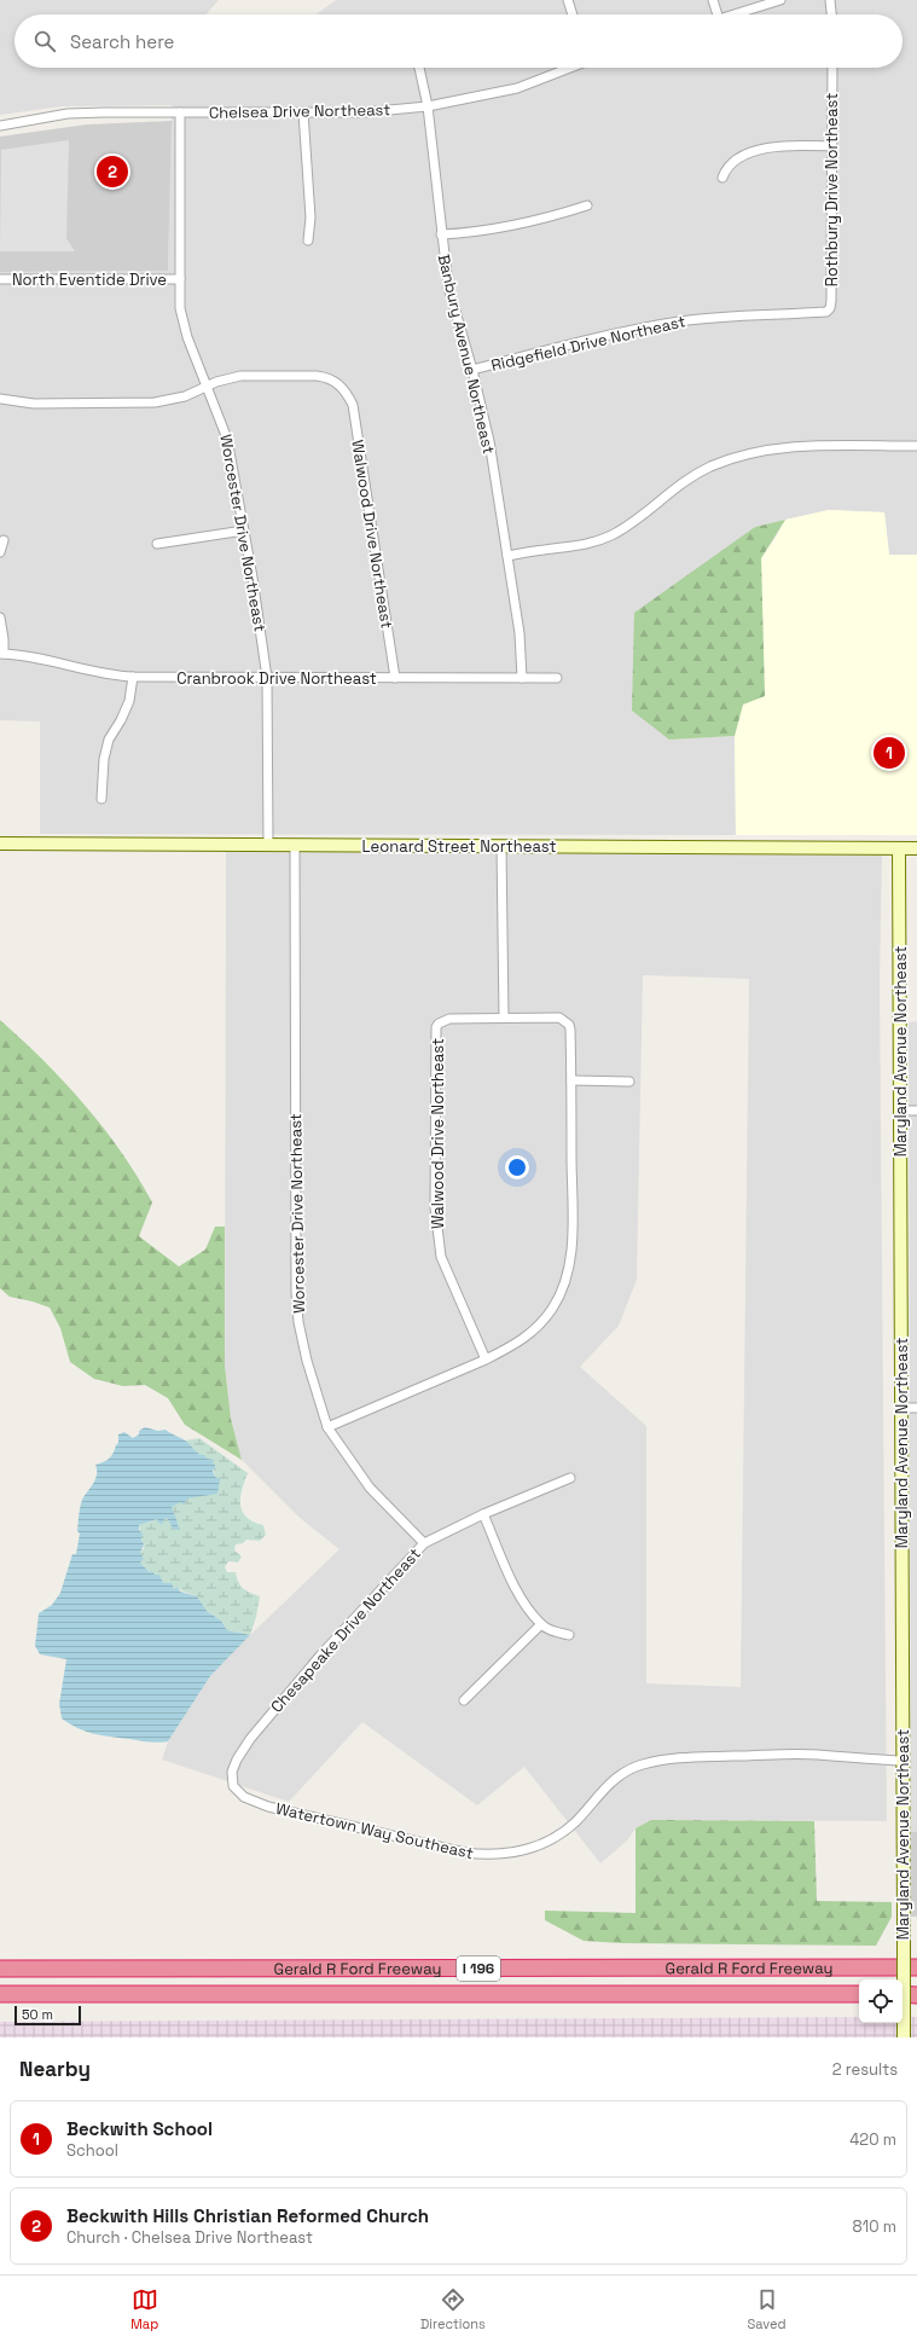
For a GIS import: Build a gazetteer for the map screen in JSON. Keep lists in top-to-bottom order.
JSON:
{
  "streets": {
    "highway": ["Gerald R Ford Freeway", "I 196"],
    "street": [
      "Chelsea Drive Northeast",
      "Rothbury Drive Northeast",
      "North Eventide Drive",
      "Ridgefield Drive Northeast",
      "Banbury Avenue Northeast",
      "Worcester Drive Northeast",
      "Walwood Drive Northeast",
      "Cranbrook Drive Northeast",
      "Leonard Street Northeast",
      "Maryland Avenue Northeast",
      "Chesapeake Drive Northeast",
      "Watertown Way Southeast"
    ]
  },
  "crossings": [
    ["Chelsea Drive Northeast", "Banbury Avenue Northeast"],
    ["Chelsea Drive Northeast", "Worcester Drive Northeast"],
    ["Rothbury Drive Northeast", "Ridgefield Drive Northeast"],
    ["North Eventide Drive", "Worcester Drive Northeast"],
    ["Ridgefield Drive Northeast", "Banbury Avenue Northeast"],
    ["Banbury Avenue Northeast", "Cranbrook Drive Northeast"],
    ["Worcester Drive Northeast", "Walwood Drive Northeast"],
    ["Worcester Drive Northeast", "Cranbrook Drive Northeast"],
    ["Worcester Drive Northeast", "Leonard Street Northeast"],
    ["Worcester Drive Northeast", "Chesapeake Drive Northeast"],
    ["Walwood Drive Northeast", "Cranbrook Drive Northeast"],
    ["Leonard Street Northeast", "Maryland Avenue Northeast"],
    ["Maryland Avenue Northeast", "Watertown Way Southeast"],
    ["Chesapeake Drive Northeast", "Watertown Way Southeast"]
  ],
  "scale_bar": "50 m",
  "page": {
    "search": "Search here",
    "pins": ["2", "1"],
    "scale": "50 m",
    "heading": ["Nearby", "2 results"],
    "list": [
      {
        "mark": "1",
        "name": "Beckwith School",
        "note": "School",
        "value": "420 m"
      },
      {
        "mark": "2",
        "name": "Beckwith Hills Christian Reformed Church",
        "note": "Church · Chelsea Drive Northeast",
        "value": "810 m"
      }
    ],
    "nav": ["Map", "Directions", "Saved"]
  }
}
